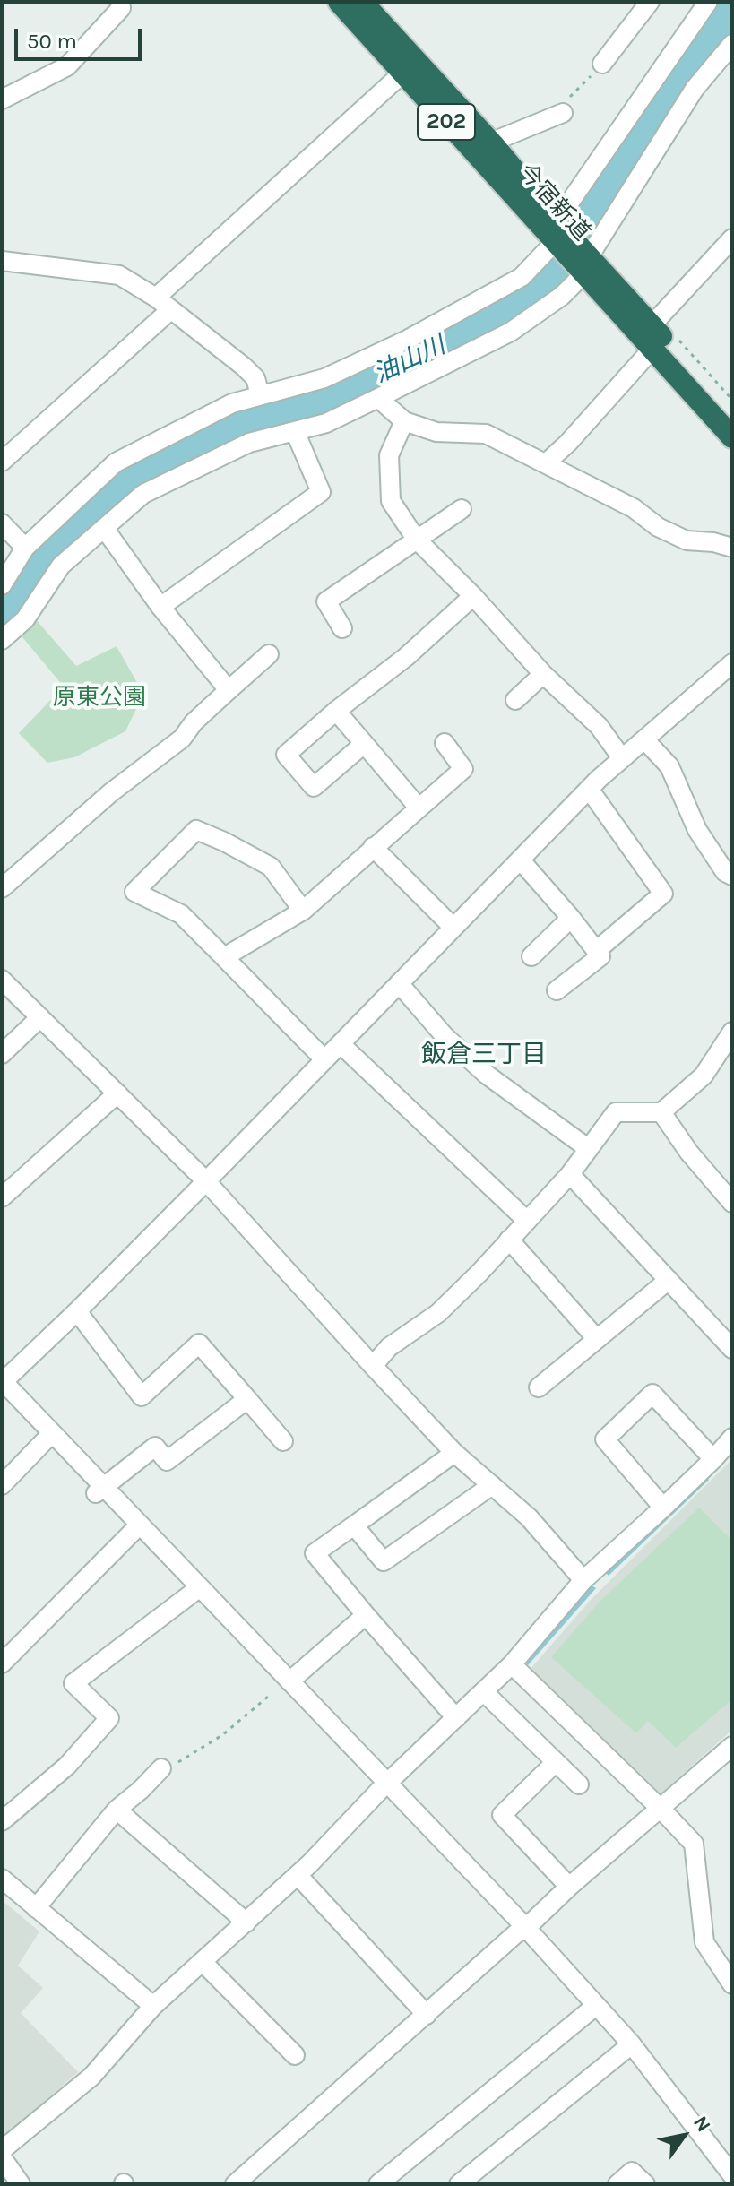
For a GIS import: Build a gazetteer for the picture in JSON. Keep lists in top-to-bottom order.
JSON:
{
  "streets": {
    "highway": ["202", "今宿新道"]
  },
  "districts": ["飯倉三丁目"],
  "water": ["油山川"],
  "parks": ["原東公園"],
  "scale_bar": "50 m",
  "north": "top right"
}
